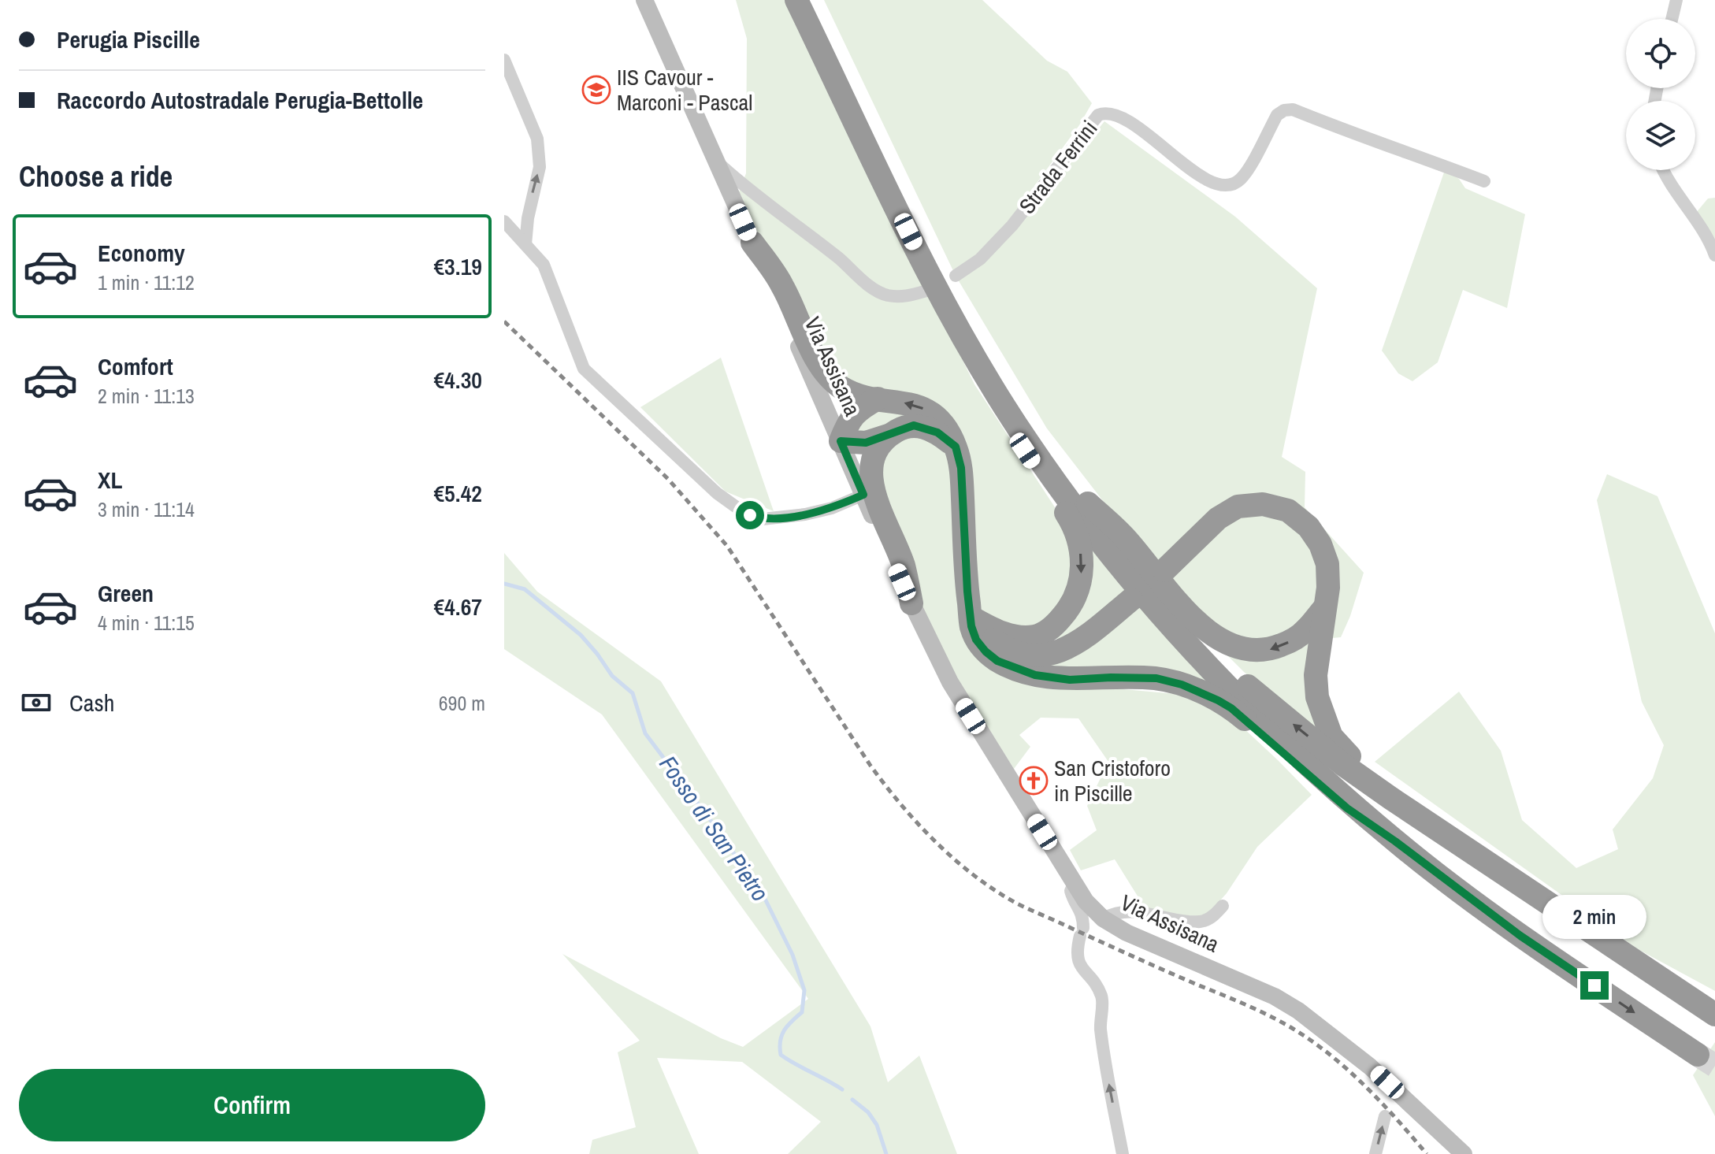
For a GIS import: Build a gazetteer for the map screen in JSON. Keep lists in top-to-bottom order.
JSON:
{
  "streets": {
    "main road": ["Via Assisana"],
    "street": ["Strada Ferrini"]
  },
  "water": ["Fosso di San Pietro"],
  "places": {
    "school or university": ["IIS Cavour - Marconi - Pascal"],
    "church": ["San Cristoforo in Piscille"]
  },
  "page": {
    "banner": ["Perugia Piscille", "Raccordo Autostradale Perugia-Bettolle"],
    "heading": "Choose a ride",
    "list": [
      {
        "name": "Economy",
        "note": "1 min · 11:12",
        "value": "€3.19"
      },
      {
        "name": "Comfort",
        "note": "2 min · 11:13",
        "value": "€4.30"
      },
      {
        "name": "XL",
        "note": "3 min · 11:14",
        "value": "€5.42"
      },
      {
        "name": "Green",
        "note": "4 min · 11:15",
        "value": "€4.67"
      }
    ],
    "pay": ["Cash", "690 m"],
    "bubble": "2 min",
    "buttons": "Confirm"
  }
}
